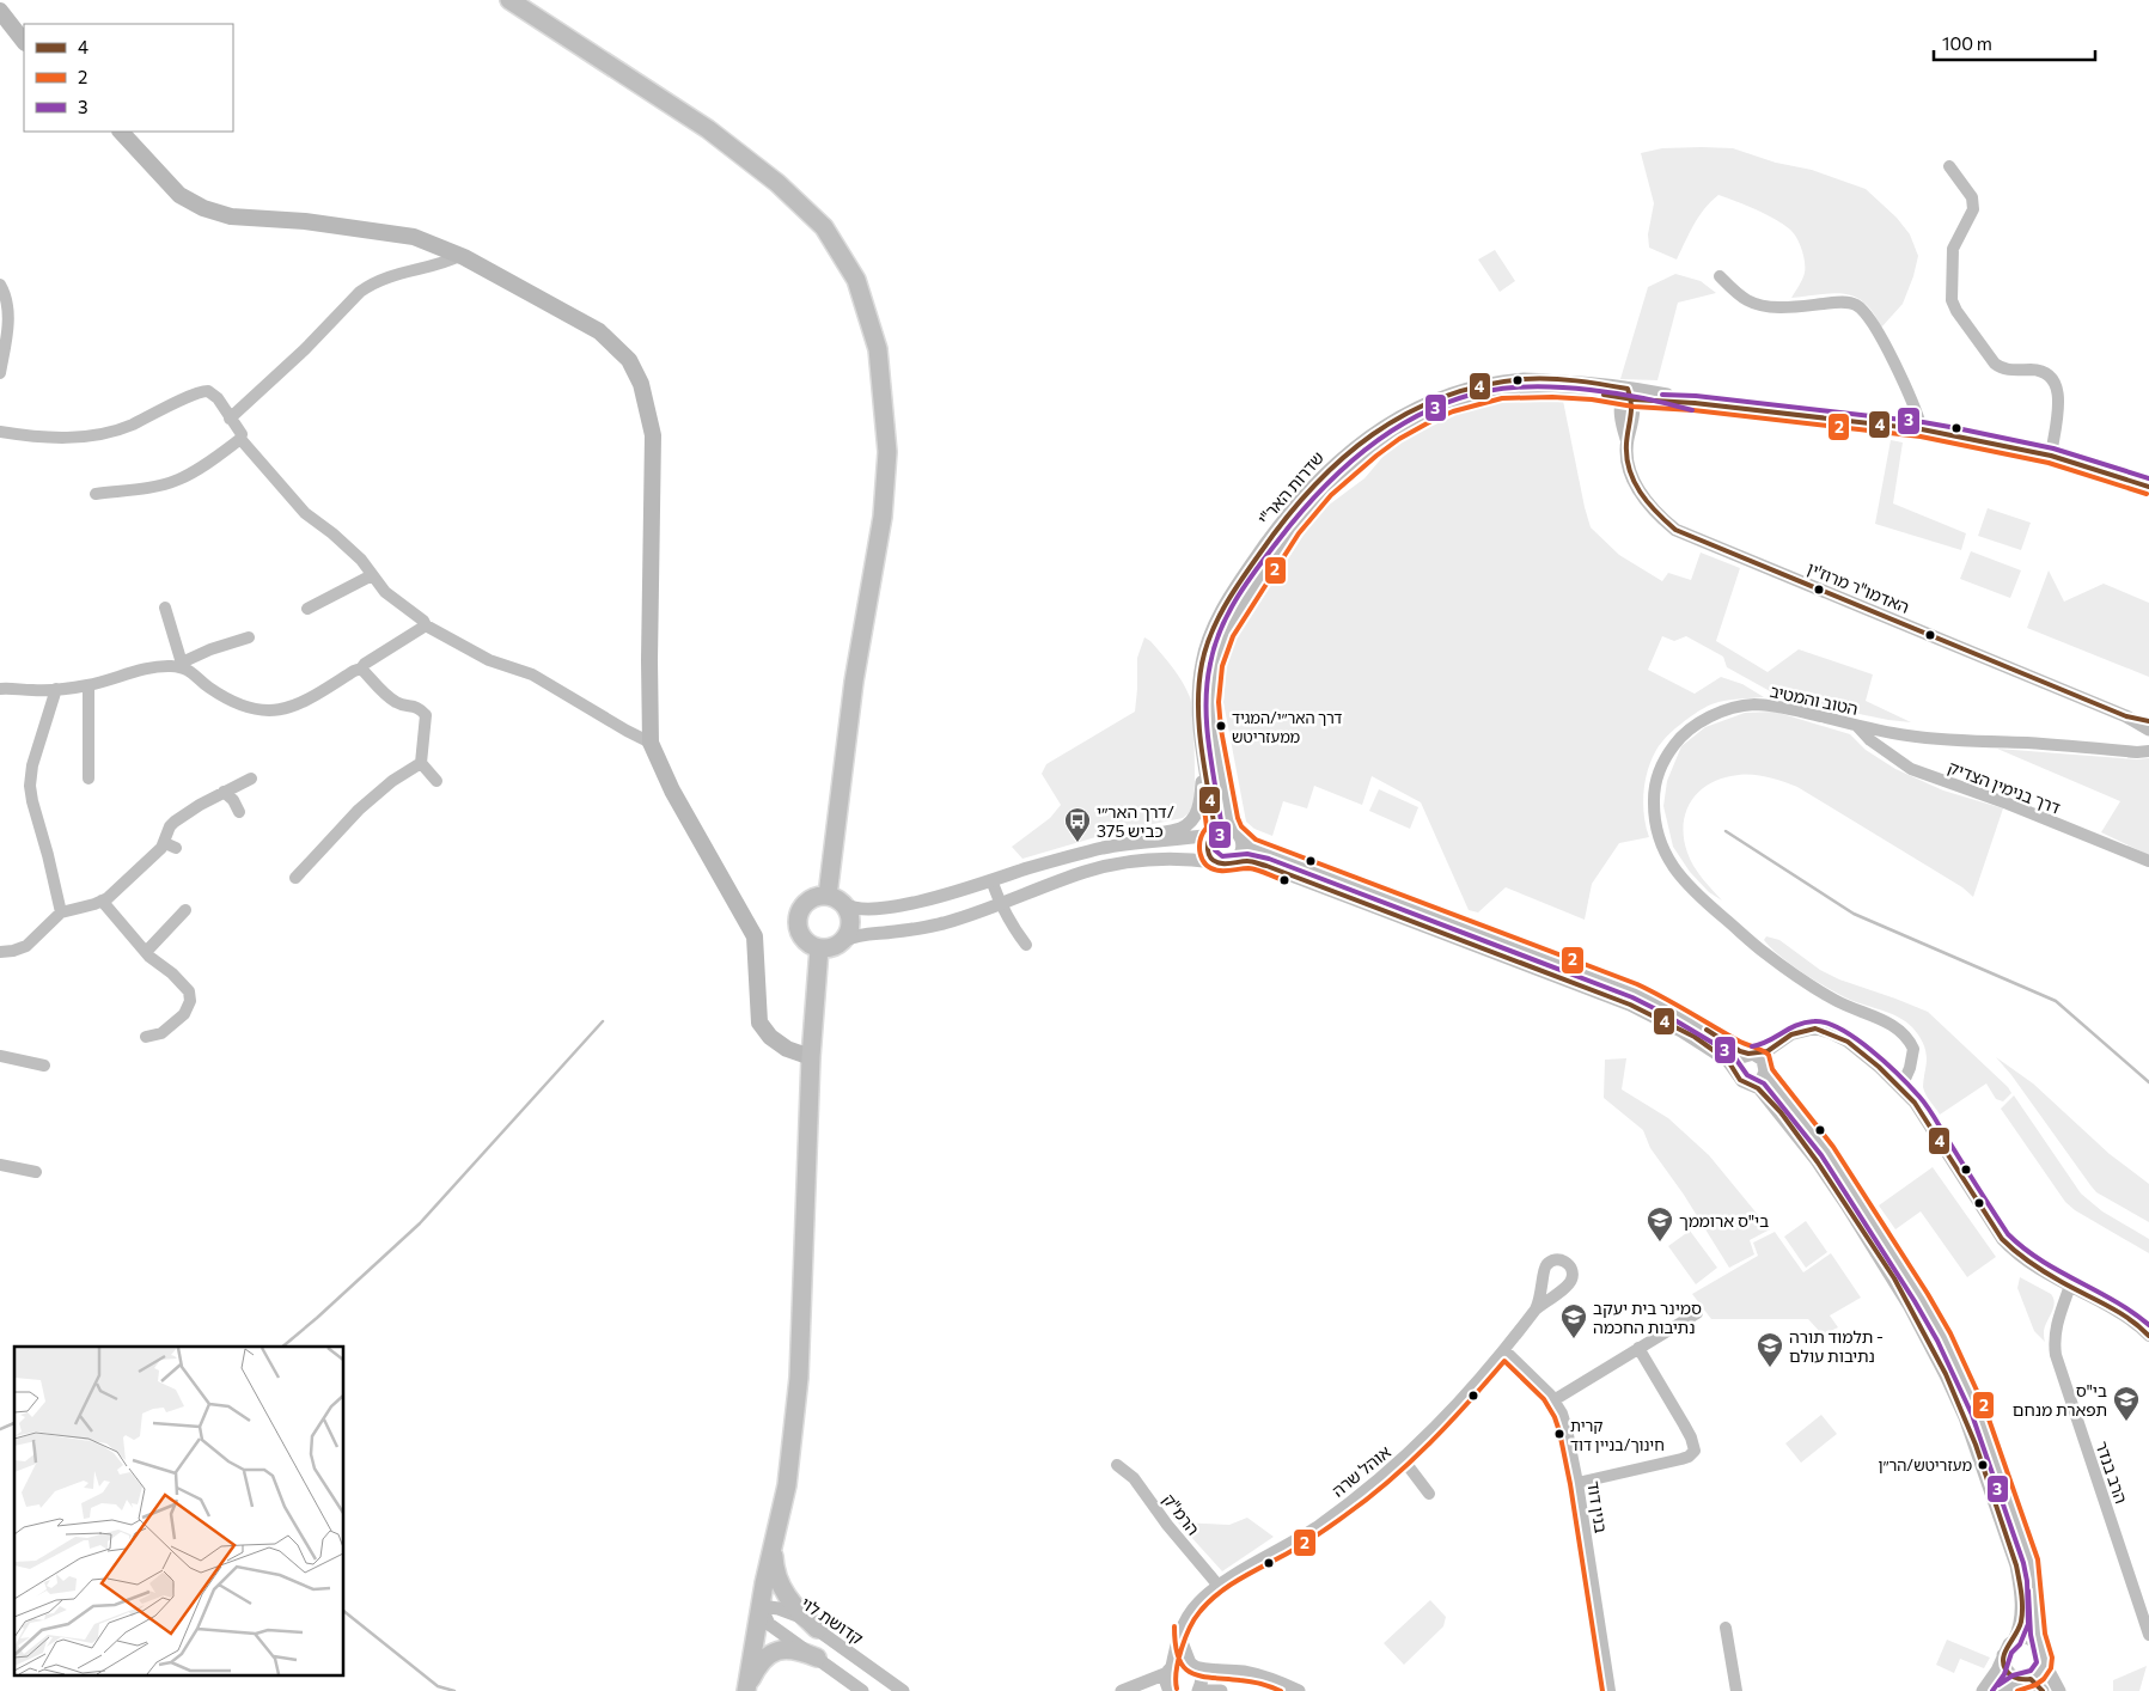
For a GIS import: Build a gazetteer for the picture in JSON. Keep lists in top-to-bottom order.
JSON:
{
  "streets": {
    "street": [
      "שדרות האר\"י",
      "האדמו\"ר מרוז'ין",
      "הטוב והמטיב",
      "דרך בנימין הצדיק",
      "אוהל שרה",
      "הרב בנדר",
      "בנין דוד",
      "הרמ\"ק",
      "קדושת לוי"
    ]
  },
  "crossings": [
    ["שדרות האר\"י", "האדמו\"ר מרוז'ין"],
    ["הטוב והמטיב", "דרך בנימין הצדיק"],
    ["אוהל שרה", "בנין דוד"],
    ["אוהל שרה", "הרמ\"ק"]
  ],
  "places": {
    "other": ["דרך האר״י/המגיד ממעזריטש", "קרית חינוך/בניין דוד", "מעזריטש/הר״ן"],
    "bus stop": ["דרך האר״י/ כביש 375"],
    "school or university": [
      "בי\"ס ארוממך",
      "סמינר בית יעקב נתיבות החכמה",
      "תלמוד תורה - נתיבות עולם",
      "בי\"ס תפארת מנחם"
    ]
  },
  "lines": ["transit line 4", "transit line 3", "transit line 2"],
  "legend": ["4", "2", "3"],
  "scale_bar": "100 m"
}
